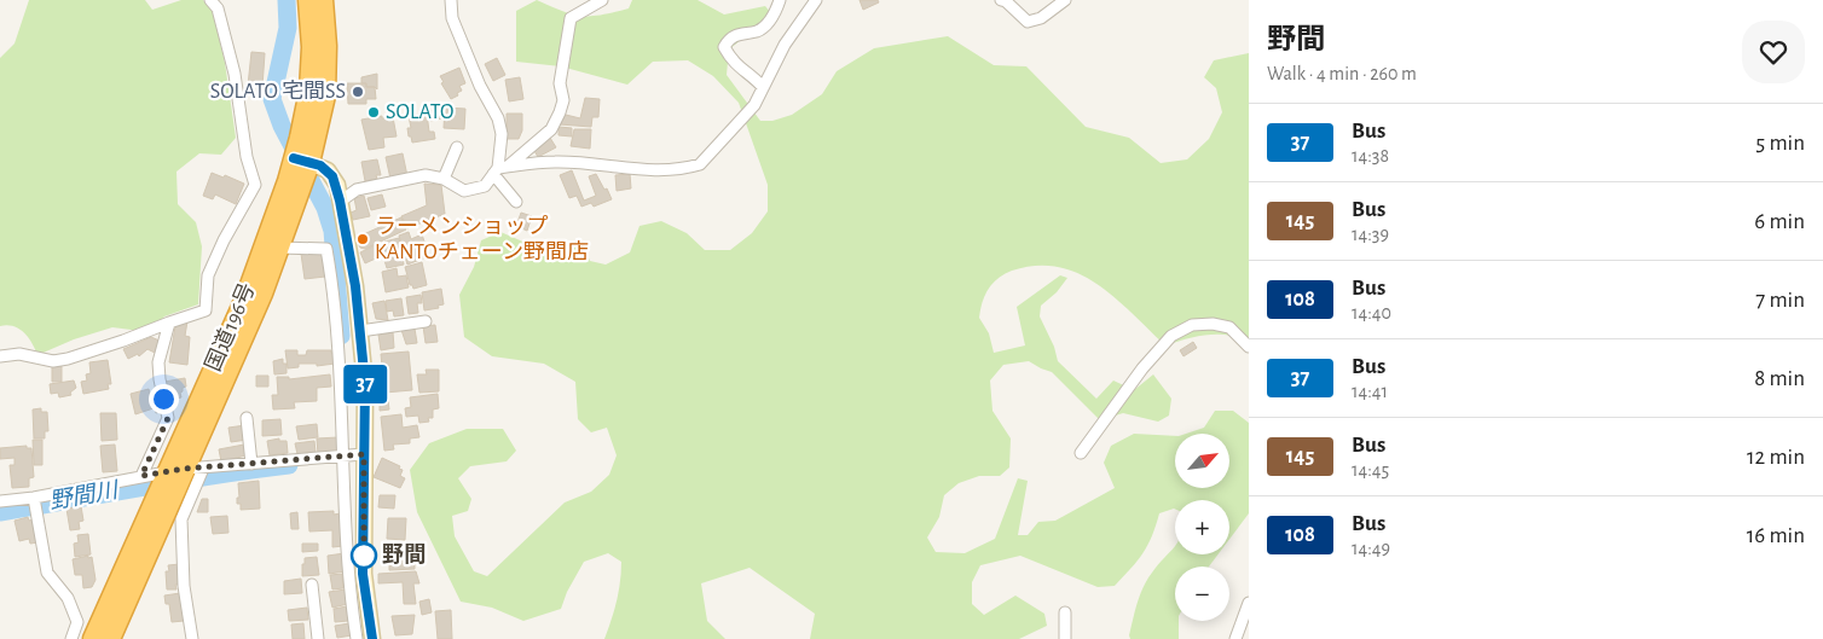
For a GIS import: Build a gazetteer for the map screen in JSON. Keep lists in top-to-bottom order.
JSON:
{
  "streets": {
    "highway": ["国道196号"]
  },
  "water": ["野間川"],
  "places": [
    "SOLATO 宅間SS",
    "SOLATO",
    "ラーメンショップ KANTOチェーン野間店",
    "野間"
  ],
  "lines": ["bus line 37"],
  "north": "top right",
  "page": {
    "on_map": "37",
    "heading": ["野間", "Walk · 4 min · 260 m"],
    "list": [
      {
        "mark": "37",
        "name": "Bus",
        "note": "14:38",
        "value": "5 min"
      },
      {
        "mark": "145",
        "name": "Bus",
        "note": "14:39",
        "value": "6 min"
      },
      {
        "mark": "108",
        "name": "Bus",
        "note": "14:40",
        "value": "7 min"
      },
      {
        "mark": "37",
        "name": "Bus",
        "note": "14:41",
        "value": "8 min"
      },
      {
        "mark": "145",
        "name": "Bus",
        "note": "14:45",
        "value": "12 min"
      },
      {
        "mark": "108",
        "name": "Bus",
        "note": "14:49",
        "value": "16 min"
      }
    ],
    "map_buttons": ["+", "−"]
  }
}
